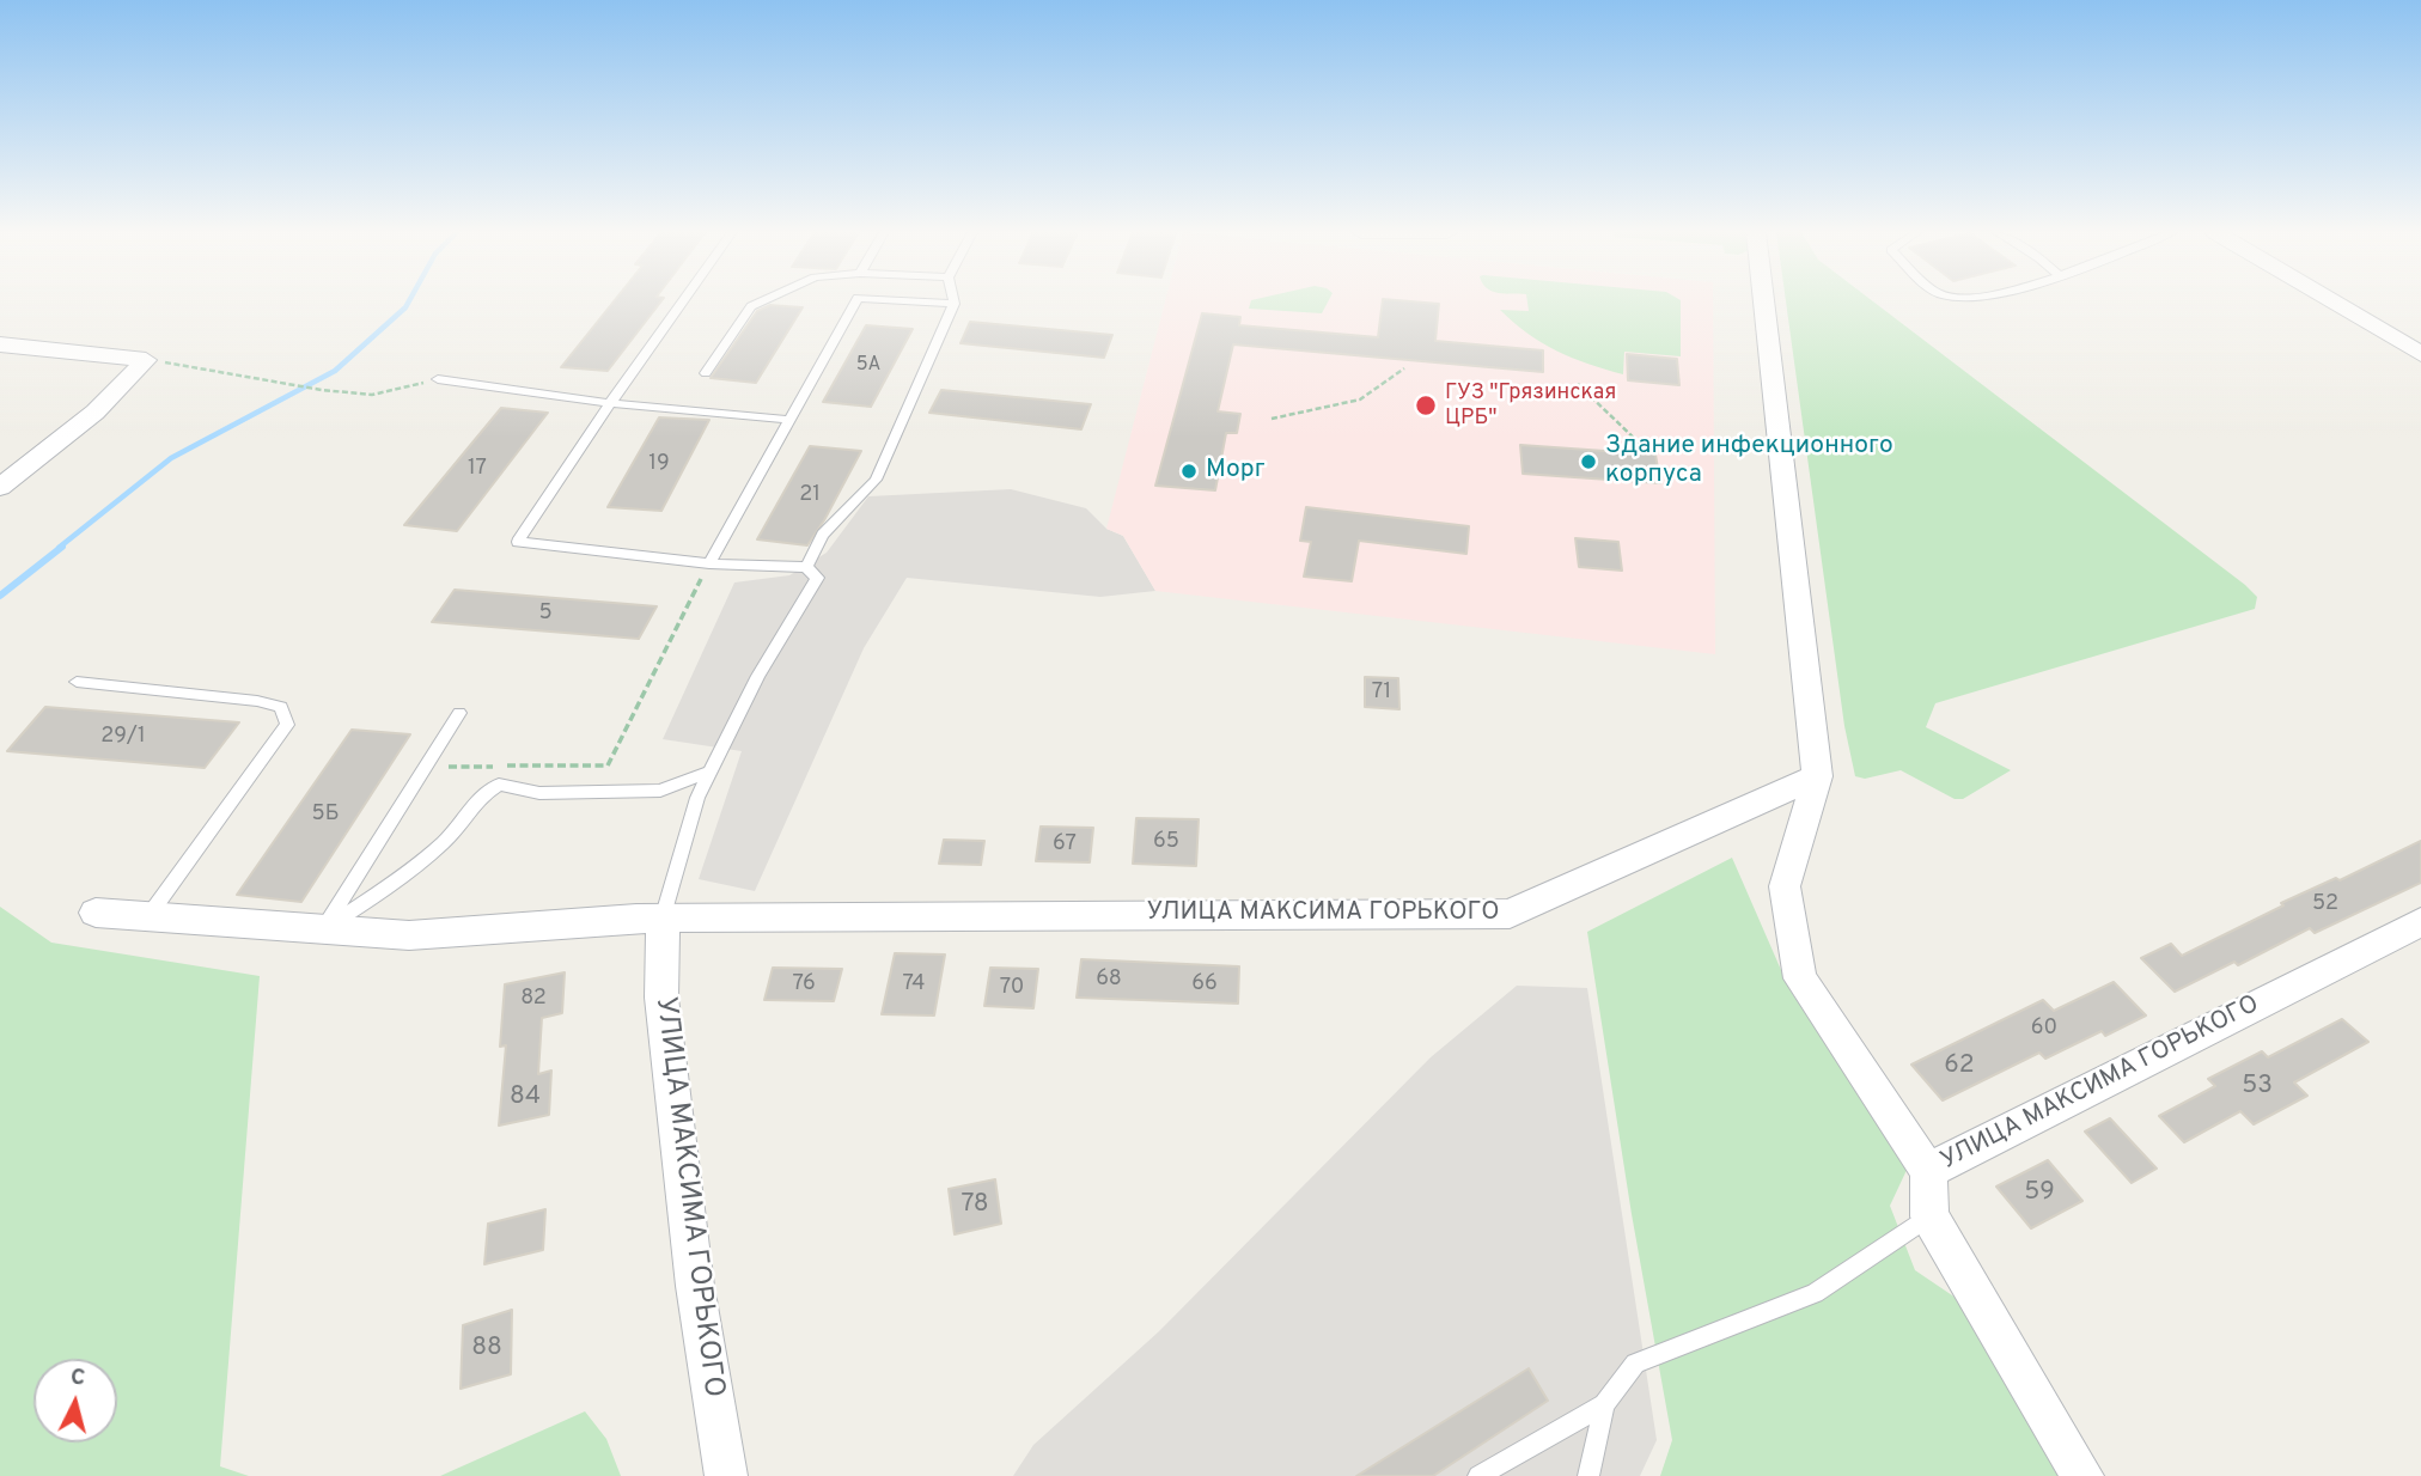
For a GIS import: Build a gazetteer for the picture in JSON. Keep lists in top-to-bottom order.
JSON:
{
  "streets": {
    "street": ["УЛИЦА МАКСИМА ГОРЬКОГО"]
  },
  "places": ["ГУЗ \"Грязинская ЦРБ\"", "Здание инфекционного корпуса", "Морг"],
  "house_numbers": [
    "5А",
    "19",
    "17",
    "21",
    "5",
    "71",
    "29/1",
    "5Б",
    "65",
    "67",
    "52",
    "68",
    "76",
    "74",
    "66",
    "70",
    "82",
    "60",
    "62",
    "53",
    "84",
    "59",
    "78",
    "88"
  ],
  "north": "top"
}
